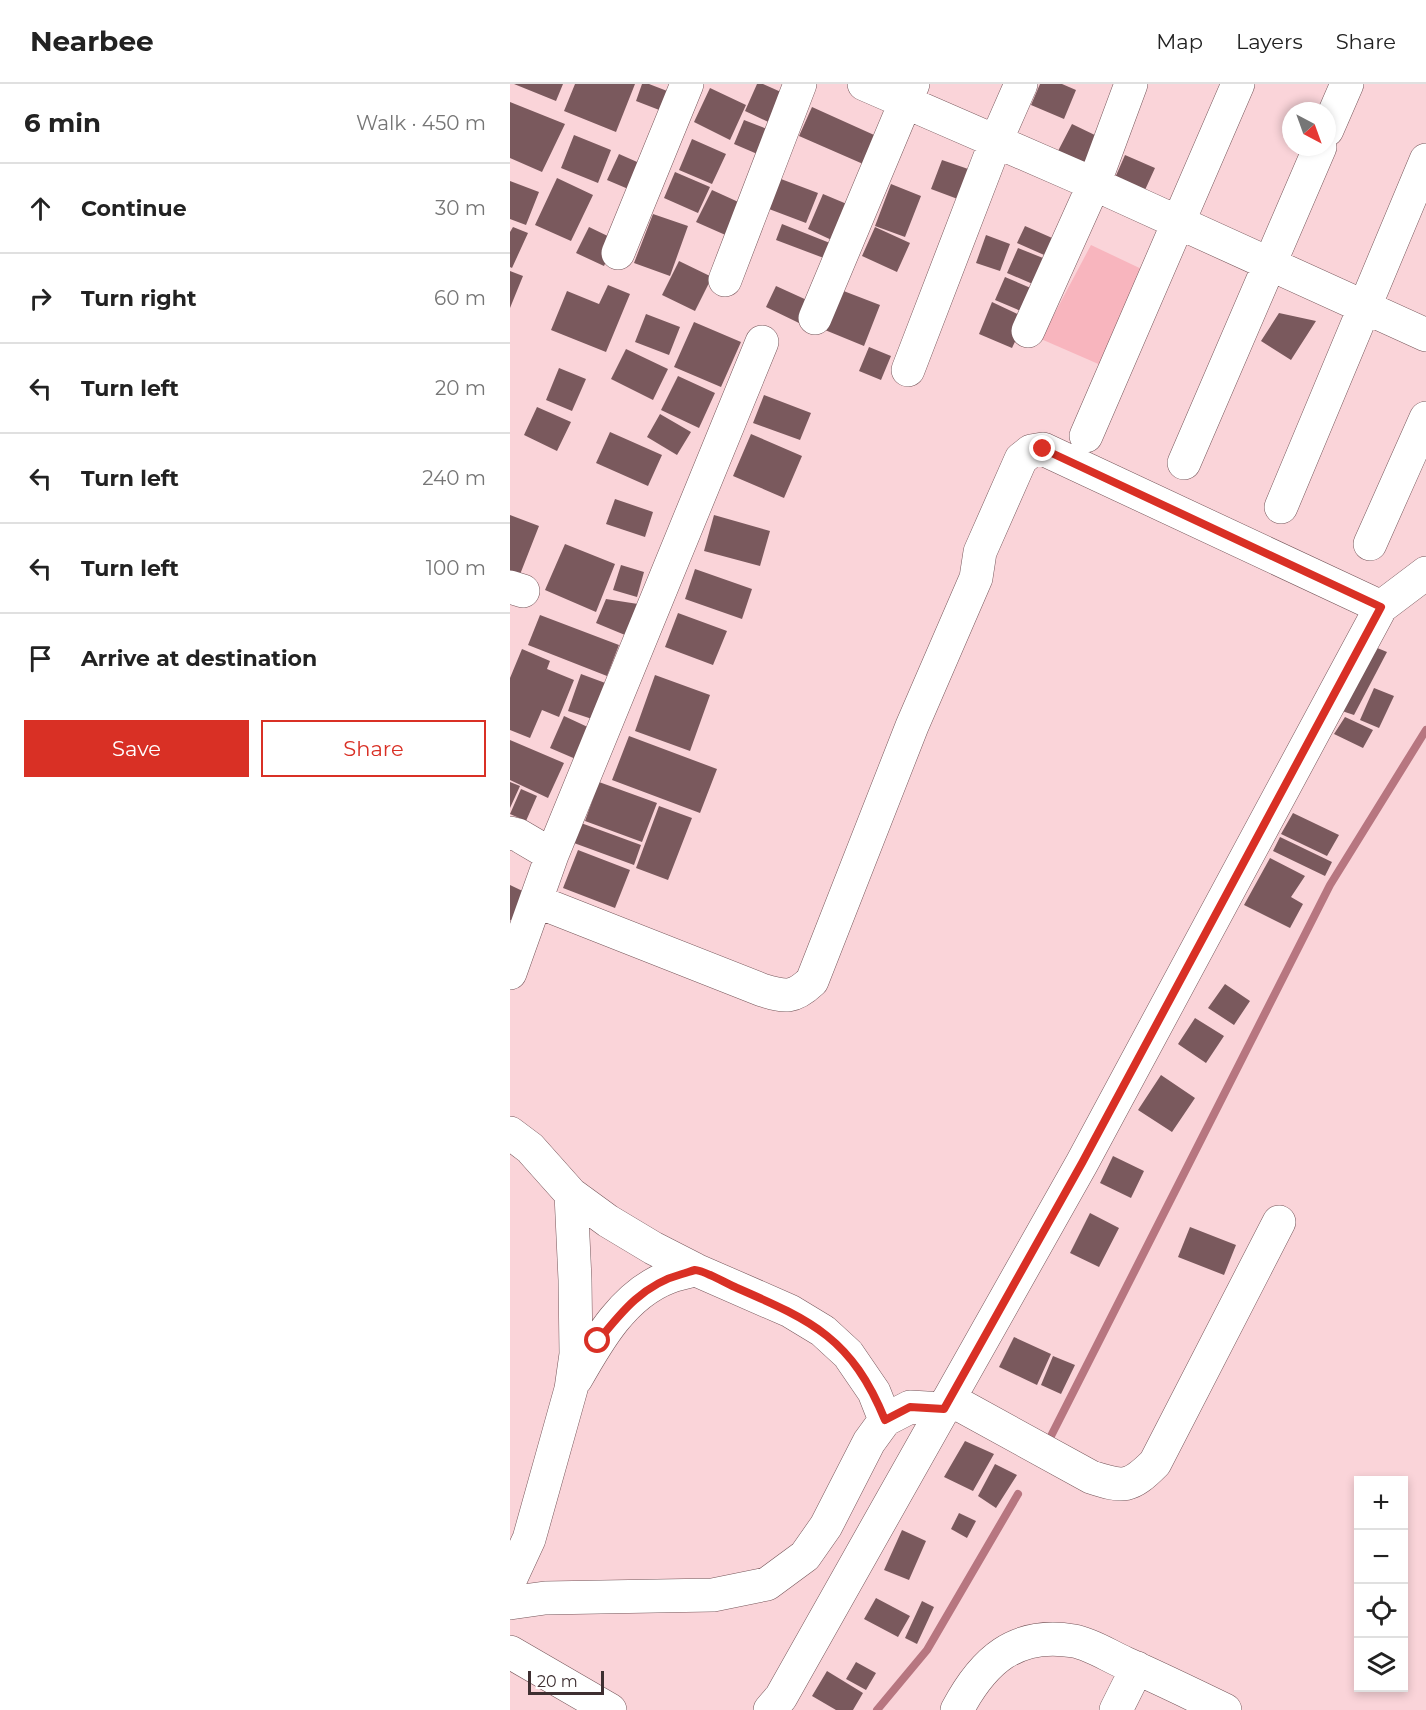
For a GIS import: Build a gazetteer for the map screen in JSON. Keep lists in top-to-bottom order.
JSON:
{
  "scale_bar": "20 m",
  "north": "bottom right",
  "page": {
    "header": "Nearbee",
    "nav": ["Map", "Layers", "Share"],
    "heading": ["6 min", "Walk · 450 m"],
    "list": [
      ["Continue", "30 m"],
      ["Turn right", "60 m"],
      ["Turn left", "20 m"],
      ["Turn left", "240 m"],
      ["Turn left", "100 m"],
      "Arrive at destination"
    ],
    "buttons": ["Save", "Share"],
    "map_buttons": ["+", "−"],
    "scale": "20 m"
  }
}
